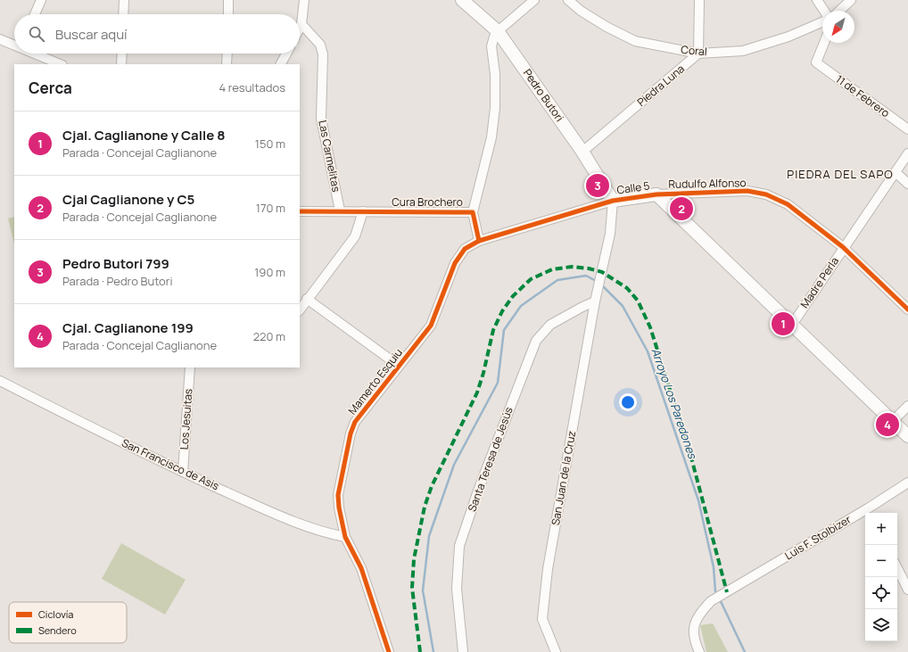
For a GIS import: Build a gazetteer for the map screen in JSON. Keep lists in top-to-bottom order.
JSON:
{
  "streets": {
    "street": [
      "Coral",
      "Piedra Luna",
      "Pedro Butori",
      "11 de Febrero",
      "Las Carmelitas",
      "Rudulfo Alfonso",
      "Calle 5",
      "Cura Brochero",
      "Madre Perla",
      "Mamerto Esquiu",
      "Los Jesuitas",
      "Santa Teresa de Jesús",
      "San Francisco de Asis",
      "San Juan de la Cruz",
      "Luis F. Stolbizer"
    ]
  },
  "crossings": [
    ["Coral", "Piedra Luna"],
    ["Piedra Luna", "Pedro Butori"],
    ["Pedro Butori", "Calle 5"],
    ["Pedro Butori", "San Juan de la Cruz"],
    ["Las Carmelitas", "Cura Brochero"],
    ["Rudulfo Alfonso", "Calle 5"],
    ["Rudulfo Alfonso", "Madre Perla"],
    ["Calle 5", "San Juan de la Cruz"],
    ["Cura Brochero", "Mamerto Esquiu"],
    ["Mamerto Esquiu", "San Francisco de Asis"],
    ["Los Jesuitas", "San Francisco de Asis"],
    ["Santa Teresa de Jesús", "San Juan de la Cruz"]
  ],
  "districts": ["PIEDRA DEL SAPO"],
  "water": ["Arroyo Los Paredones"],
  "legend": ["Ciclovía", "Sendero"],
  "north": "bottom left",
  "page": {
    "search": "Buscar aquí",
    "heading": ["Cerca", "4 resultados"],
    "list": [
      {
        "mark": "1",
        "name": "Cjal. Caglianone y Calle 8",
        "note": "Parada · Concejal Caglianone",
        "value": "150 m"
      },
      {
        "mark": "2",
        "name": "Cjal Caglianone y C5",
        "note": "Parada · Concejal Caglianone",
        "value": "170 m"
      },
      {
        "mark": "3",
        "name": "Pedro Butori 799",
        "note": "Parada · Pedro Butori",
        "value": "190 m"
      },
      {
        "mark": "4",
        "name": "Cjal. Caglianone 199",
        "note": "Parada · Concejal Caglianone",
        "value": "220 m"
      }
    ],
    "pins": [
      "3",
      "2",
      "1",
      "4"
    ],
    "map_buttons": ["+", "−"]
  }
}
